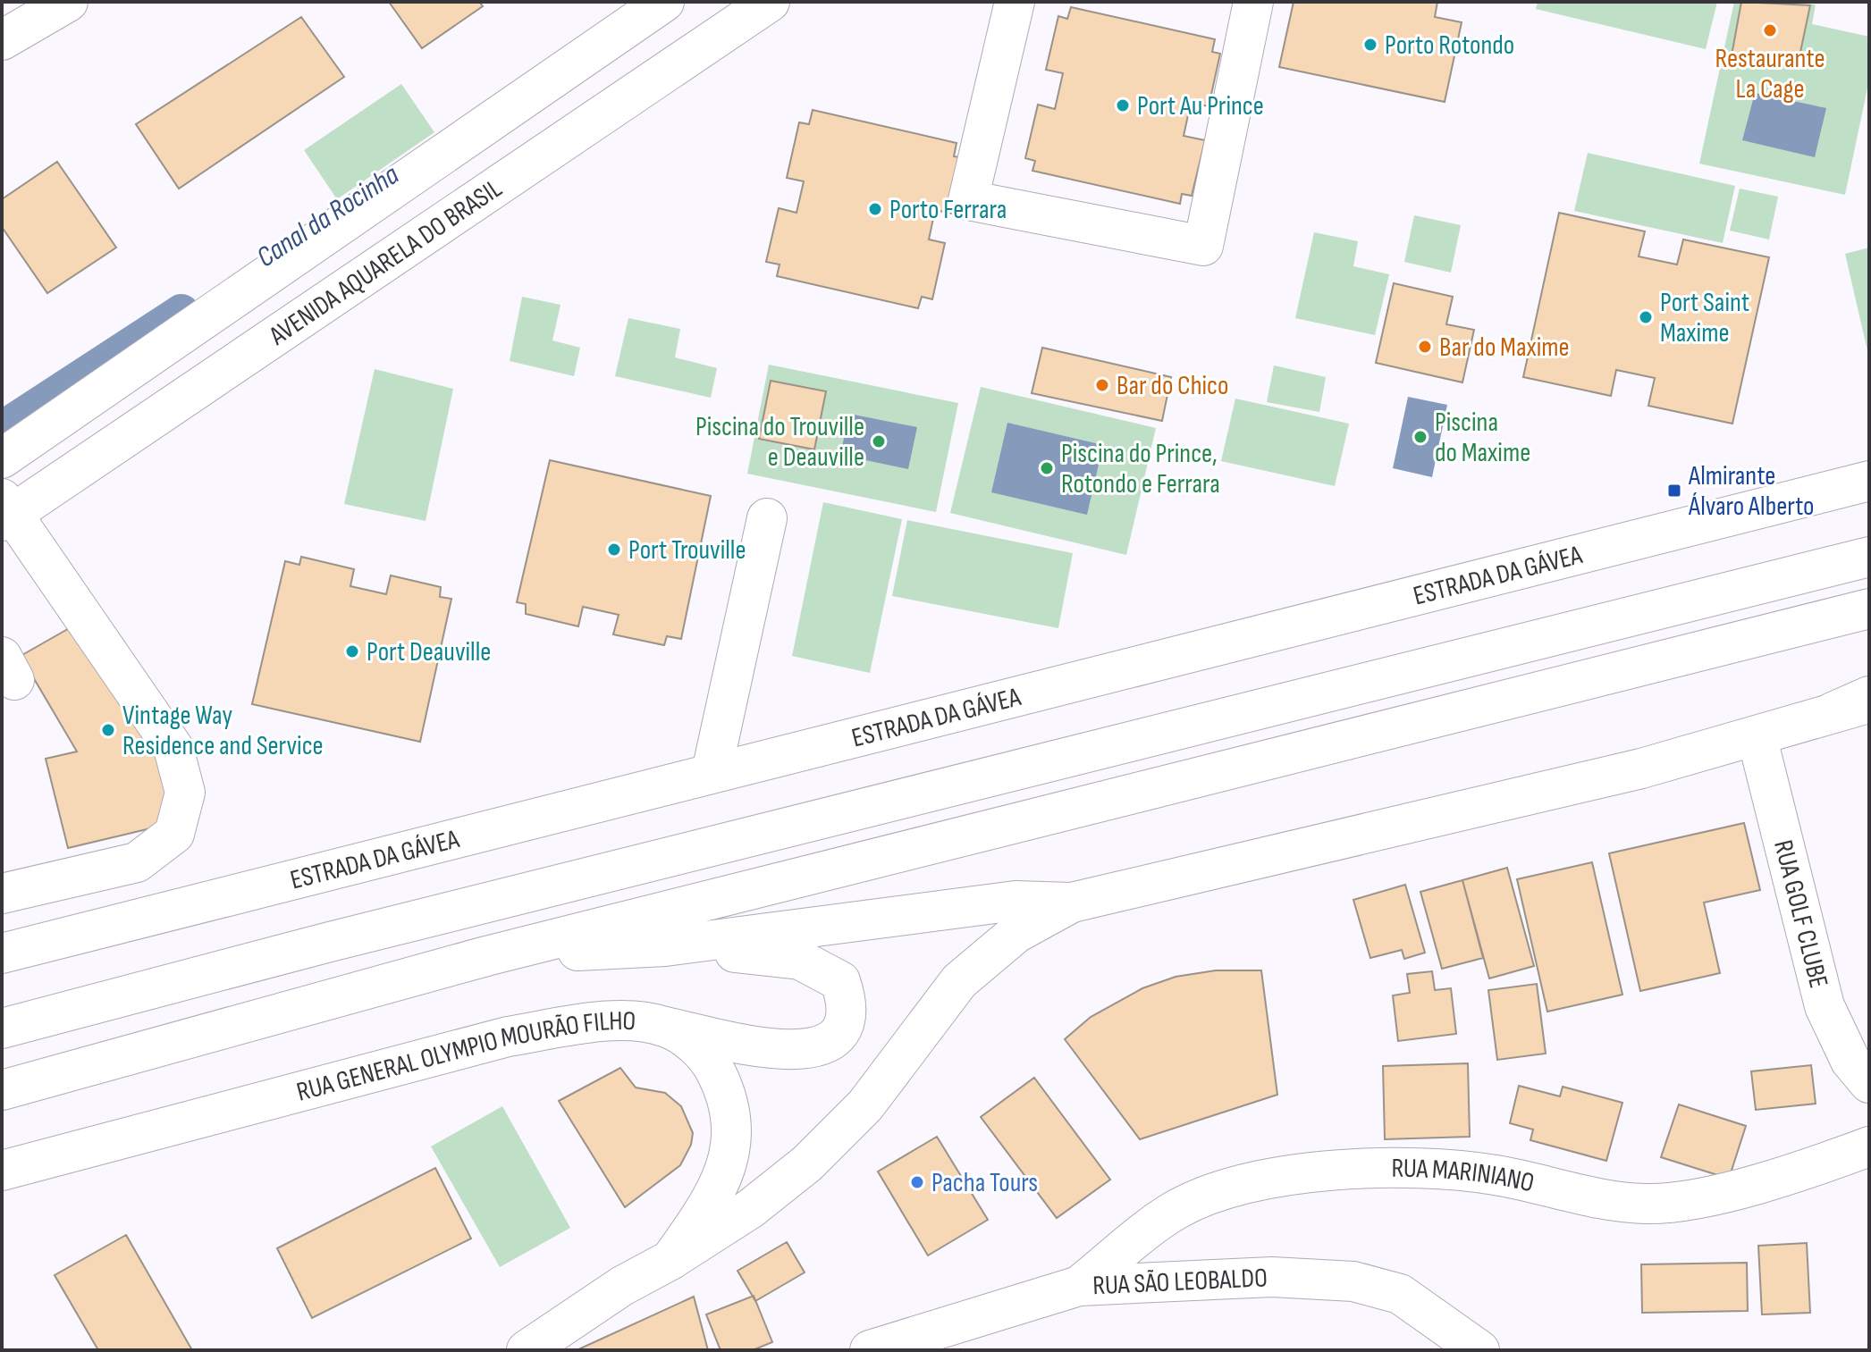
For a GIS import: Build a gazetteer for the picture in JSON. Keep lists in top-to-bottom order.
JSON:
{
  "streets": {
    "main road": [
      "AVENIDA AQUARELA DO BRASIL",
      "ESTRADA DA GÁVEA",
      "RUA GOLF CLUBE",
      "RUA GENERAL OLYMPIO MOURÃO FILHO",
      "RUA MARINIANO",
      "RUA SÃO LEOBALDO"
    ]
  },
  "crossings": [
    ["RUA MARINIANO", "RUA SÃO LEOBALDO"]
  ],
  "water": ["Canal da Rocinha"],
  "places": {
    "other": [
      "Restaurante La Cage",
      "Porto Rotondo",
      "Port Au Prince",
      "Porto Ferrara",
      "Port Saint Maxime",
      "Bar do Maxime",
      "Bar do Chico",
      "Piscina do Maxime",
      "Piscina do Trouville e Deauville",
      "Piscina do Prince, Rotondo e Ferrara",
      "Port Trouville",
      "Port Deauville",
      "Vintage Way Residence and Service",
      "Pacha Tours"
    ],
    "transit": ["Almirante Álvaro Alberto"]
  }
}
